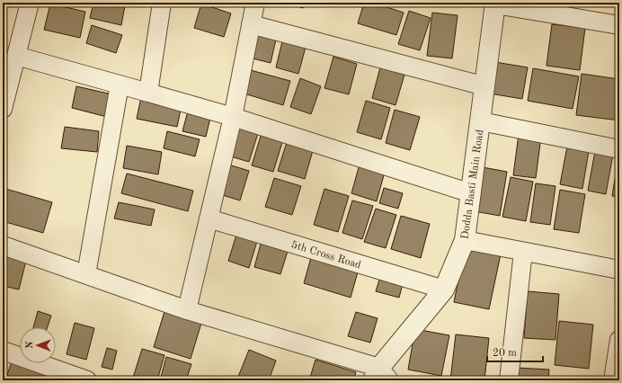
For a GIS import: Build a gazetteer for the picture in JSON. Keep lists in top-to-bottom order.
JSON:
{
  "streets": {
    "street": ["Dodda Basti Main Road", "5th Cross Road"]
  },
  "crossings": [
    ["Dodda Basti Main Road", "5th Cross Road"]
  ],
  "scale_bar": "20 m",
  "north": "left"
}
